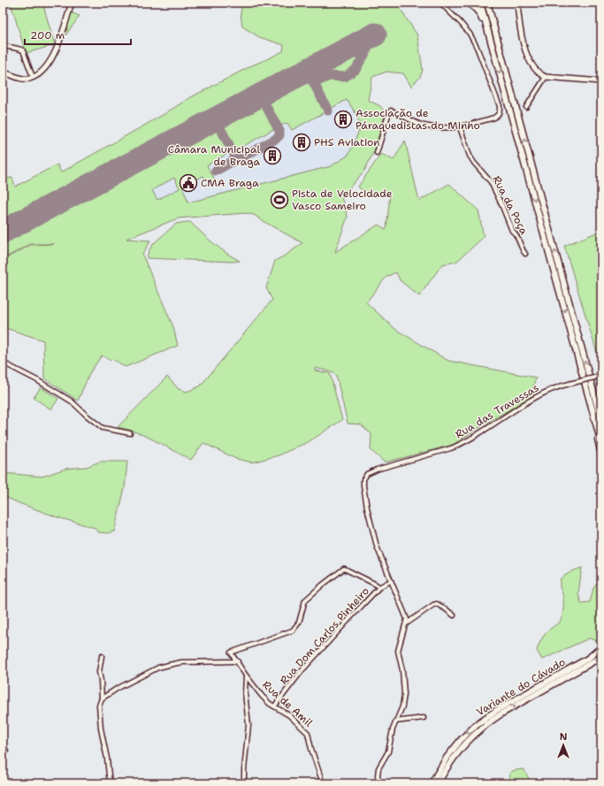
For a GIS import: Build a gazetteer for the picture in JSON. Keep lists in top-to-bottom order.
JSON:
{
  "streets": {
    "main road": ["Variante do Cávado"],
    "street": [
      "Rua da Poça",
      "Rua das Travessas",
      "Rua Dom Carlos Pinheiro",
      "Rua de Amil"
    ]
  },
  "crossings": [
    ["Rua das Travessas", "Rua Dom Carlos Pinheiro"],
    ["Rua Dom Carlos Pinheiro", "Rua de Amil"]
  ],
  "places": {
    "building": ["Associação de Páraquedistas do Minho", "PHS Aviation", "Câmara Municipal de Braga"],
    "public building": ["CMA Braga"],
    "sports": ["Pista de Velocidade Vasco Sameiro"]
  },
  "scale_bar": "200 m",
  "north": "top"
}
